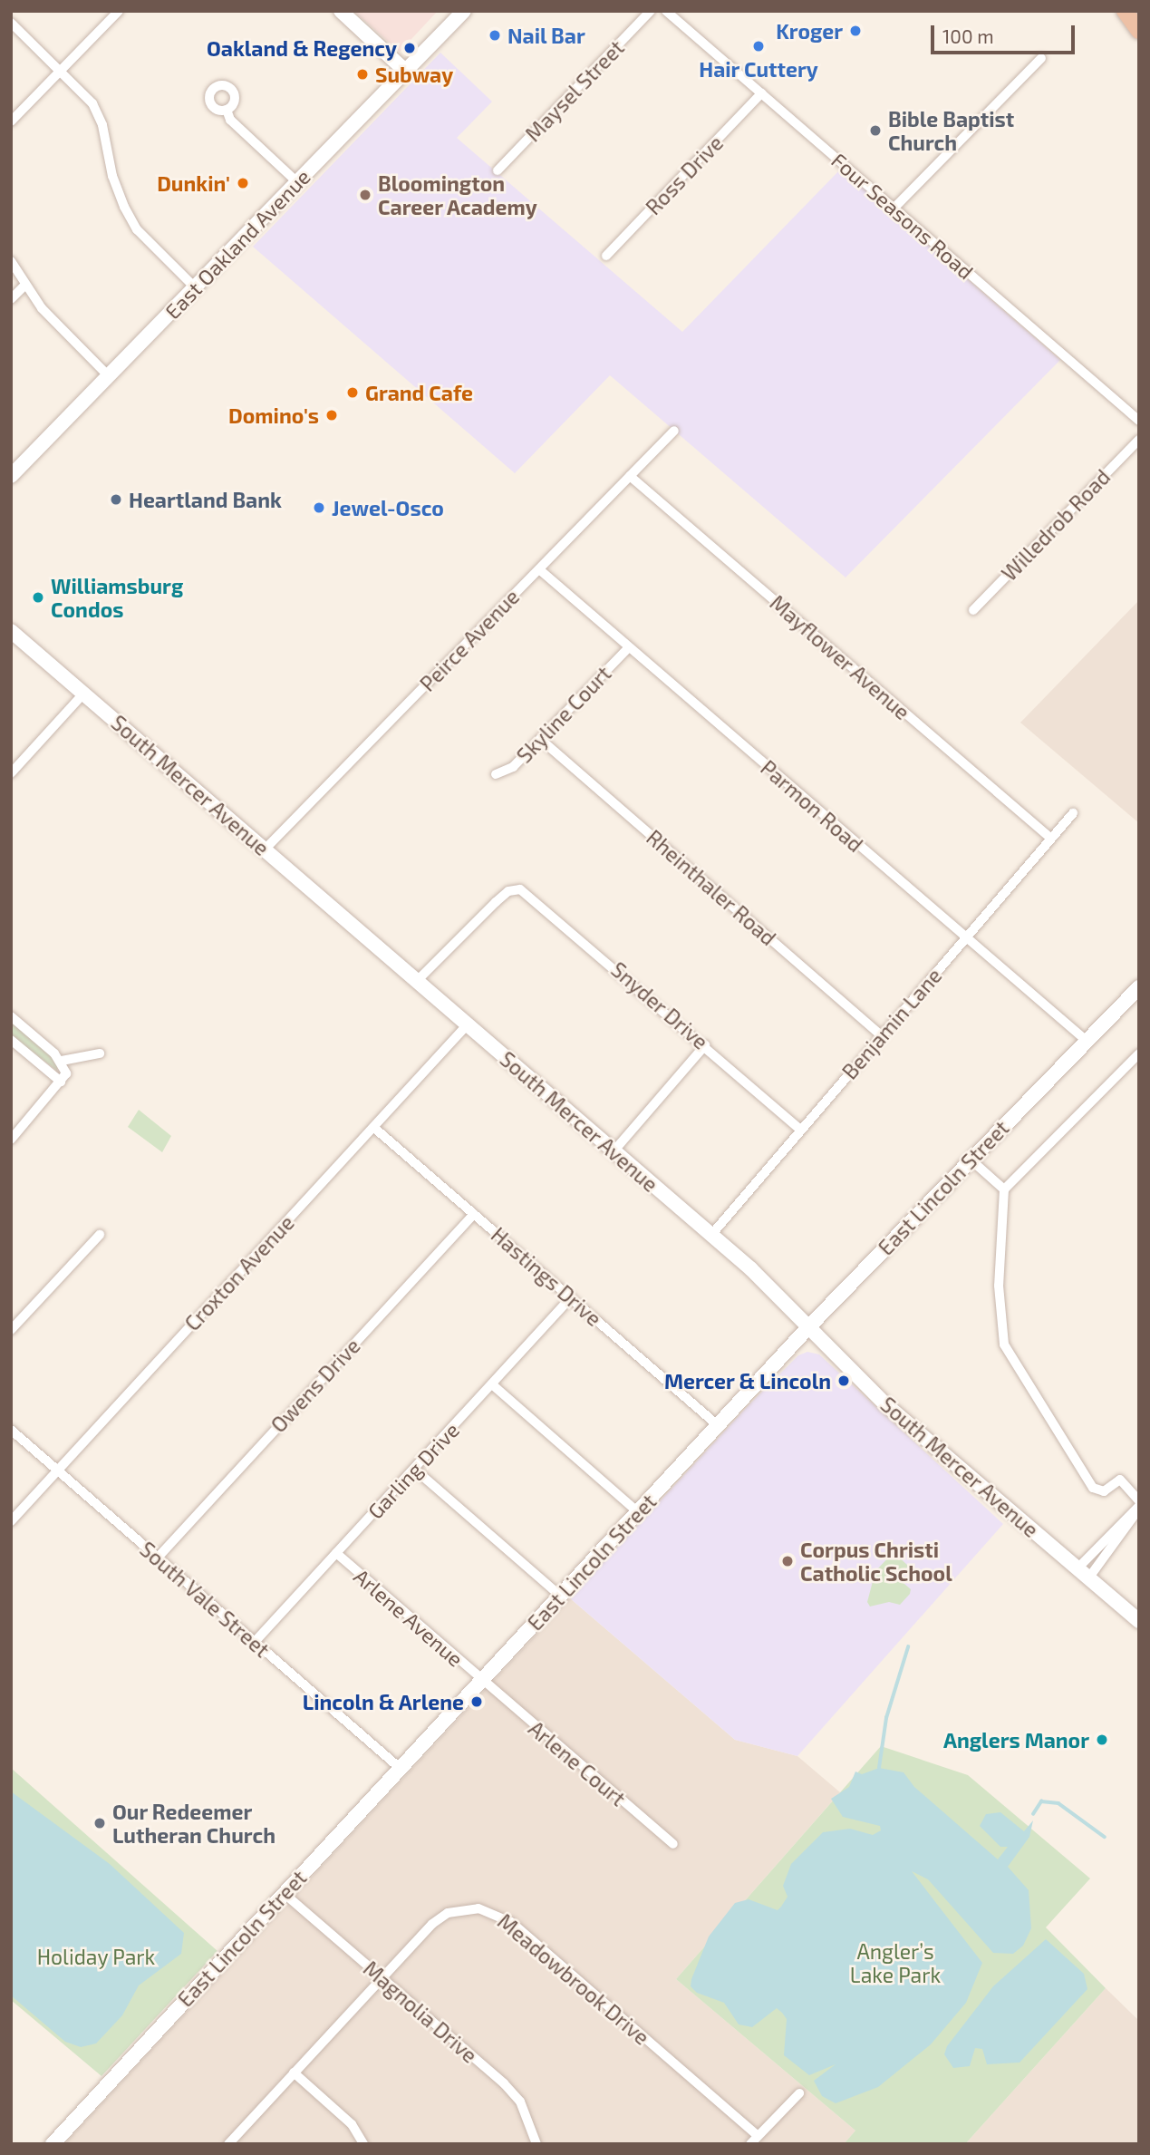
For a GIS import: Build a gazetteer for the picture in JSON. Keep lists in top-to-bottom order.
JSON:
{
  "streets": {
    "main road": ["East Oakland Avenue", "South Mercer Avenue", "East Lincoln Street"],
    "street": [
      "Maysel Street",
      "Ross Drive",
      "Four Seasons Road",
      "Willedrob Road",
      "Peirce Avenue",
      "Mayflower Avenue",
      "Skyline Court",
      "Parmon Road",
      "Rheinthaler Road",
      "Snyder Drive",
      "Benjamin Lane",
      "Croxton Avenue",
      "Hastings Drive",
      "Owens Drive",
      "Garling Drive",
      "South Vale Street",
      "Arlene Avenue",
      "Arlene Court",
      "Meadowbrook Drive",
      "Magnolia Drive"
    ]
  },
  "crossings": [
    ["Ross Drive", "Four Seasons Road"],
    ["Peirce Avenue", "Mayflower Avenue"],
    ["Peirce Avenue", "South Mercer Avenue"],
    ["Peirce Avenue", "Parmon Road"],
    ["Mayflower Avenue", "Benjamin Lane"],
    ["Skyline Court", "Parmon Road"],
    ["Skyline Court", "Rheinthaler Road"],
    ["South Mercer Avenue", "Snyder Drive"],
    ["South Mercer Avenue", "Benjamin Lane"],
    ["South Mercer Avenue", "East Lincoln Street"],
    ["South Mercer Avenue", "Croxton Avenue"],
    ["Parmon Road", "Benjamin Lane"],
    ["Parmon Road", "East Lincoln Street"],
    ["Rheinthaler Road", "Benjamin Lane"],
    ["Snyder Drive", "Benjamin Lane"],
    ["East Lincoln Street", "Hastings Drive"],
    ["East Lincoln Street", "South Vale Street"],
    ["East Lincoln Street", "Arlene Avenue"],
    ["East Lincoln Street", "Arlene Court"],
    ["East Lincoln Street", "Magnolia Drive"],
    ["Croxton Avenue", "Hastings Drive"],
    ["Croxton Avenue", "South Vale Street"],
    ["Hastings Drive", "Owens Drive"],
    ["Hastings Drive", "Garling Drive"],
    ["Owens Drive", "South Vale Street"],
    ["Garling Drive", "South Vale Street"],
    ["Garling Drive", "Arlene Avenue"],
    ["Arlene Avenue", "Arlene Court"],
    ["Meadowbrook Drive", "Magnolia Drive"]
  ],
  "parks": ["Angler’s Lake Park", "Holiday Park"],
  "places": [
    "Kroger",
    "Nail Bar",
    "Hair Cuttery",
    "Oakland & Regency",
    "Subway",
    "Bible Baptist Church",
    "Dunkin'",
    "Bloomington Career Academy",
    "Grand Cafe",
    "Domino's",
    "Heartland Bank",
    "Jewel-Osco",
    "Williamsburg Condos",
    "Mercer & Lincoln",
    "Corpus Christi Catholic School",
    "Lincoln & Arlene",
    "Anglers Manor",
    "Our Redeemer Lutheran Church"
  ],
  "scale_bar": "100 m"
}
